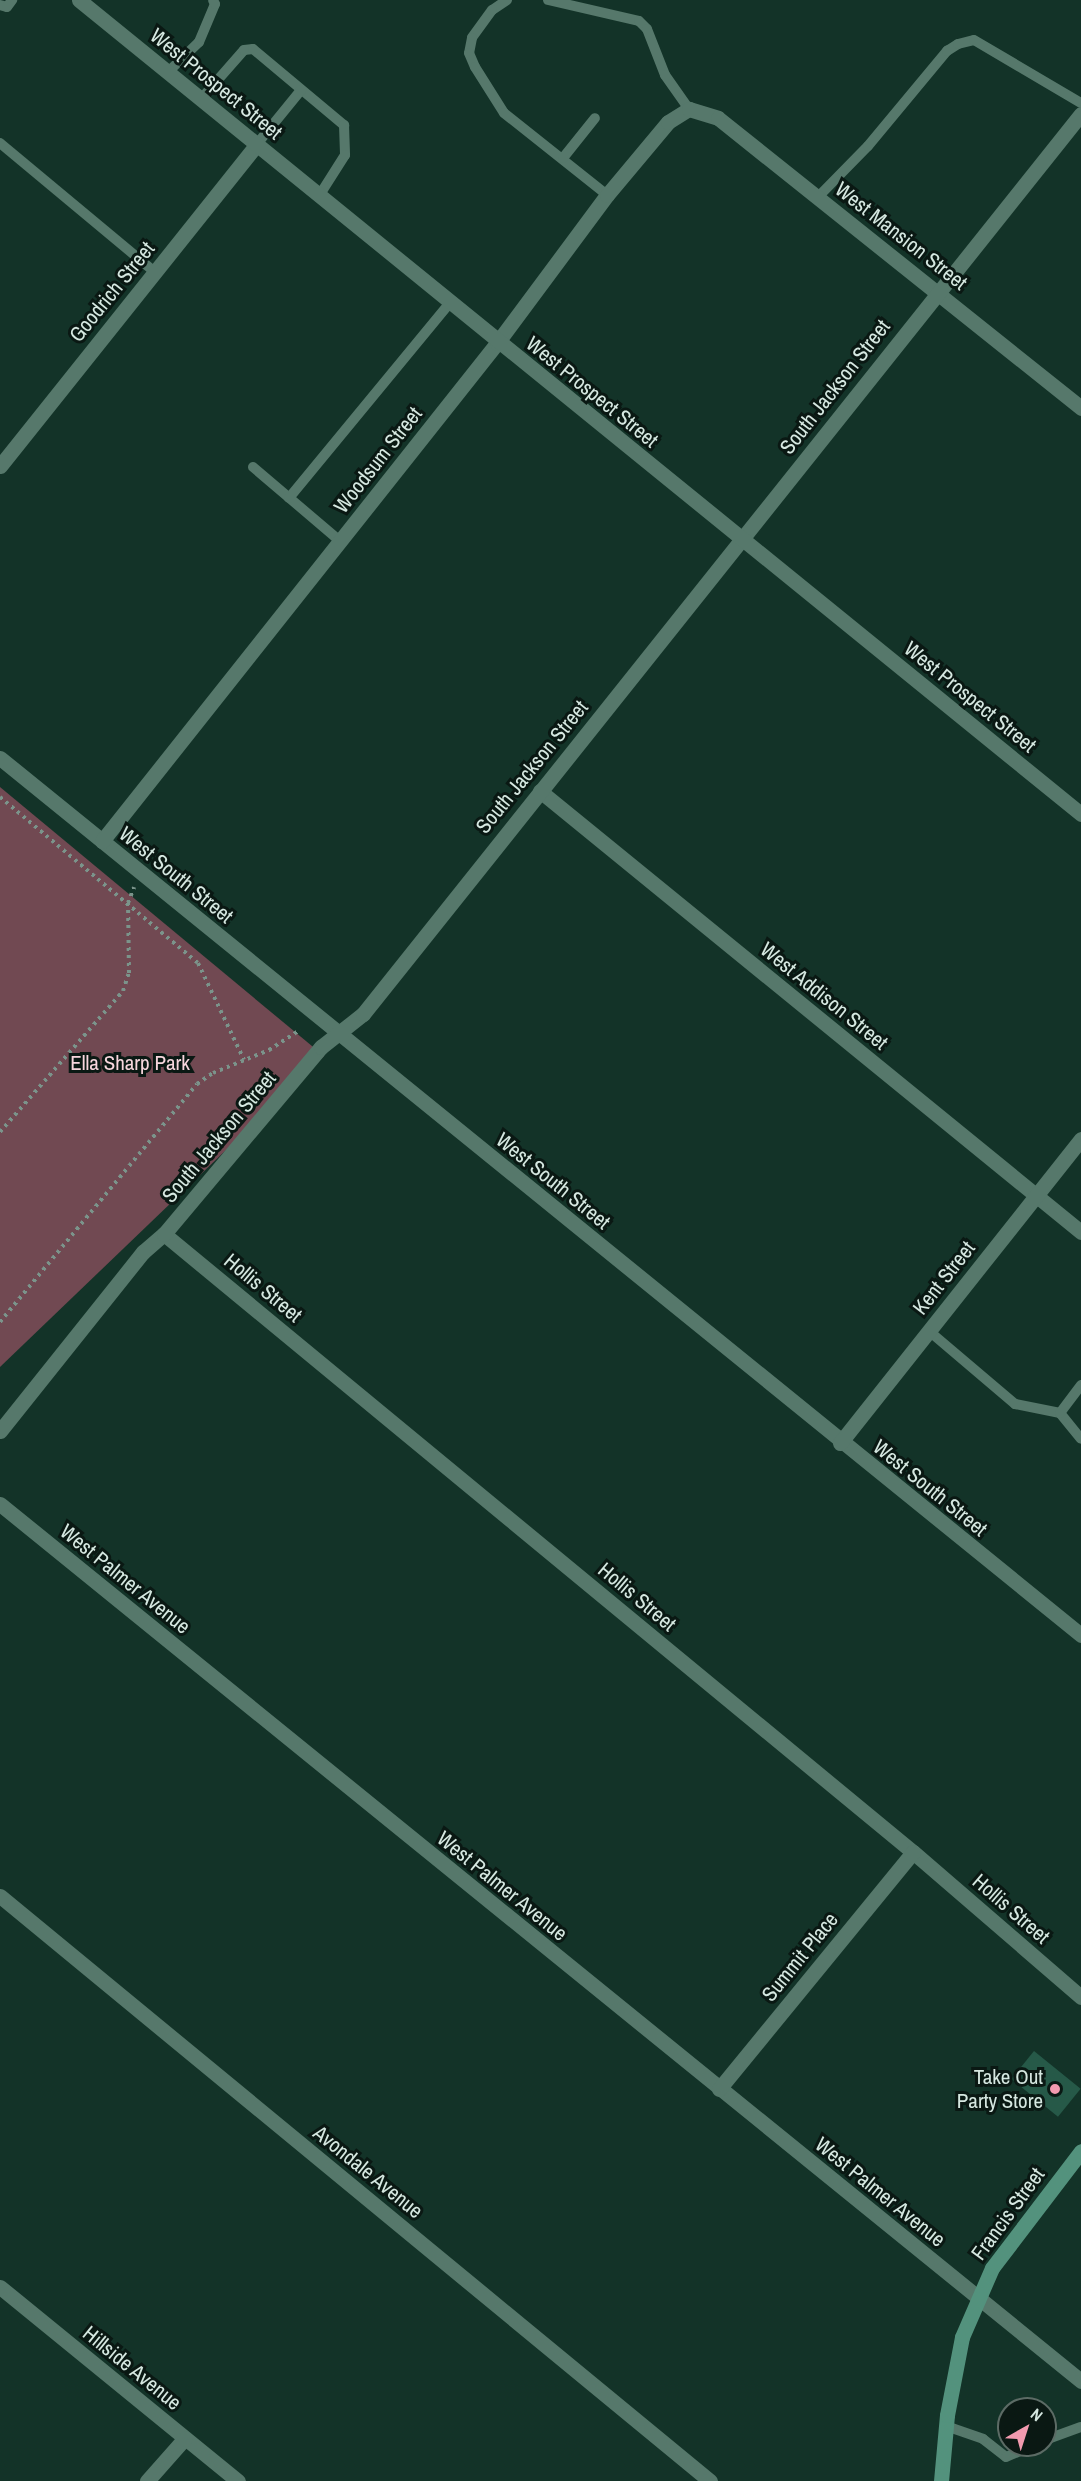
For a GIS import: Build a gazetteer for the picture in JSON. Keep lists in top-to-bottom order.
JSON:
{
  "streets": {
    "main road": ["Francis Street"],
    "street": [
      "West Prospect Street",
      "West Mansion Street",
      "Goodrich Street",
      "South Jackson Street",
      "Woodsum Street",
      "West South Street",
      "West Addison Street",
      "Kent Street",
      "Hollis Street",
      "West Palmer Avenue",
      "Summit Place",
      "Avondale Avenue",
      "Hillside Avenue"
    ]
  },
  "crossings": [
    ["West Prospect Street", "Goodrich Street"],
    ["West Prospect Street", "South Jackson Street"],
    ["West Prospect Street", "Woodsum Street"],
    ["West Mansion Street", "South Jackson Street"],
    ["West Mansion Street", "Woodsum Street"],
    ["South Jackson Street", "West South Street"],
    ["South Jackson Street", "West Addison Street"],
    ["South Jackson Street", "Hollis Street"],
    ["Woodsum Street", "West South Street"],
    ["West South Street", "Kent Street"],
    ["West Addison Street", "Kent Street"],
    ["Hollis Street", "Summit Place"],
    ["West Palmer Avenue", "Summit Place"],
    ["West Palmer Avenue", "Francis Street"]
  ],
  "parks": ["Ella Sharp Park"],
  "places": ["Take Out Party Store"],
  "north": "top right"
}
